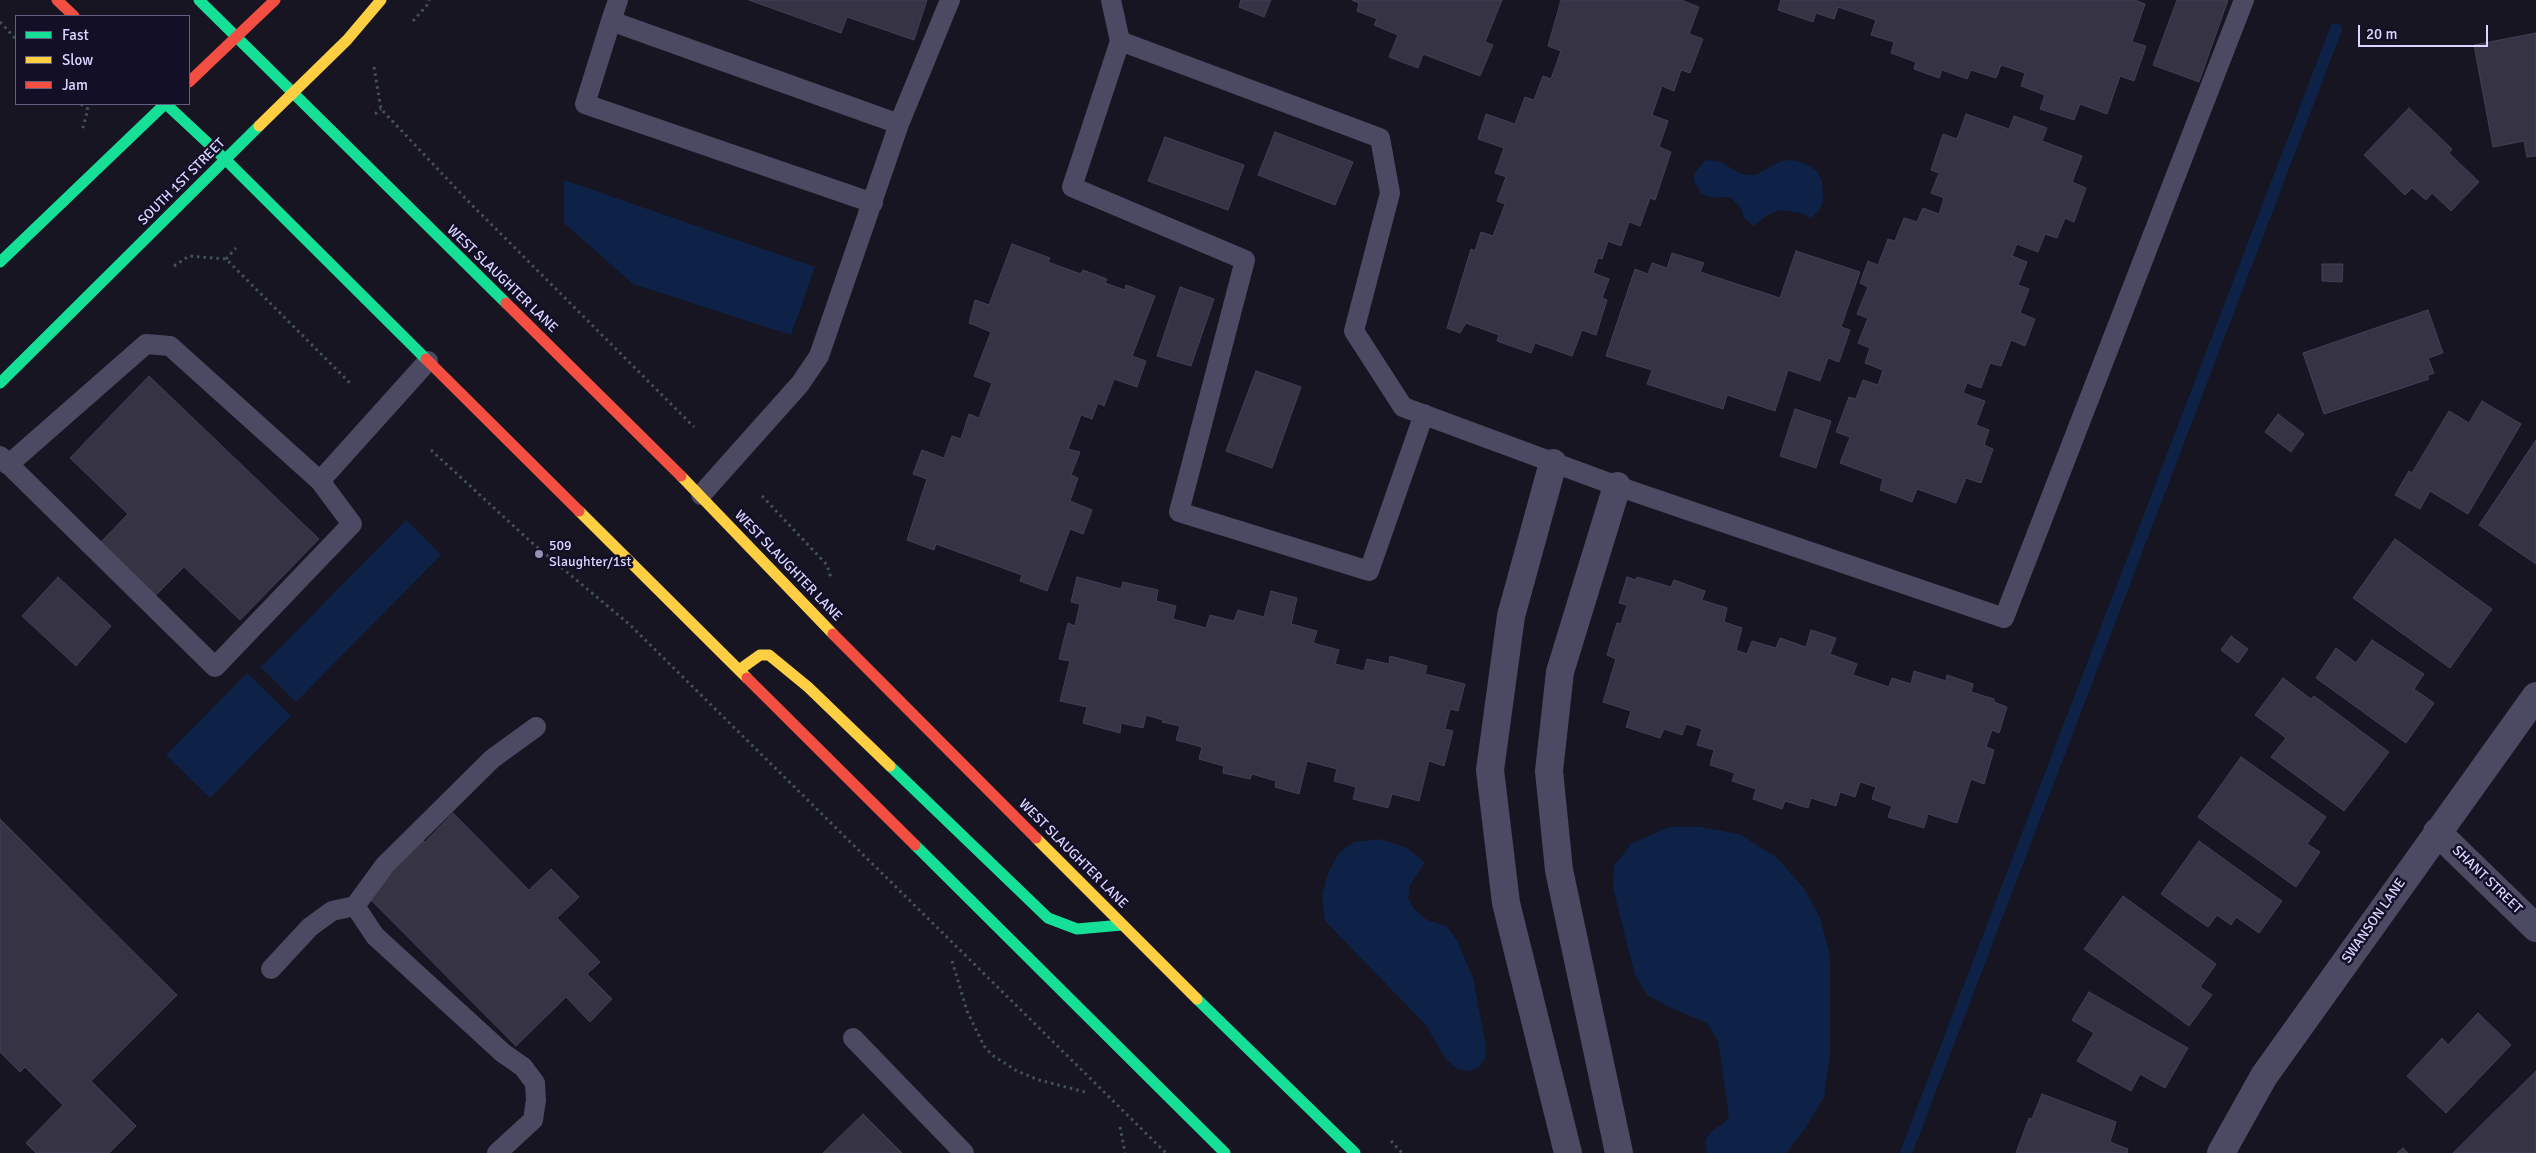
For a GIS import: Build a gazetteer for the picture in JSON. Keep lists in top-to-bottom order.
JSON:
{
  "streets": {
    "main road": ["SOUTH 1ST STREET", "WEST SLAUGHTER LANE"],
    "street": ["SHANT STREET", "SWANSON LANE"]
  },
  "crossings": [
    ["SOUTH 1ST STREET", "WEST SLAUGHTER LANE"],
    ["SHANT STREET", "SWANSON LANE"]
  ],
  "places": ["509 Slaughter/1st"],
  "legend": ["Fast", "Slow", "Jam"],
  "scale_bar": "20 m"
}
